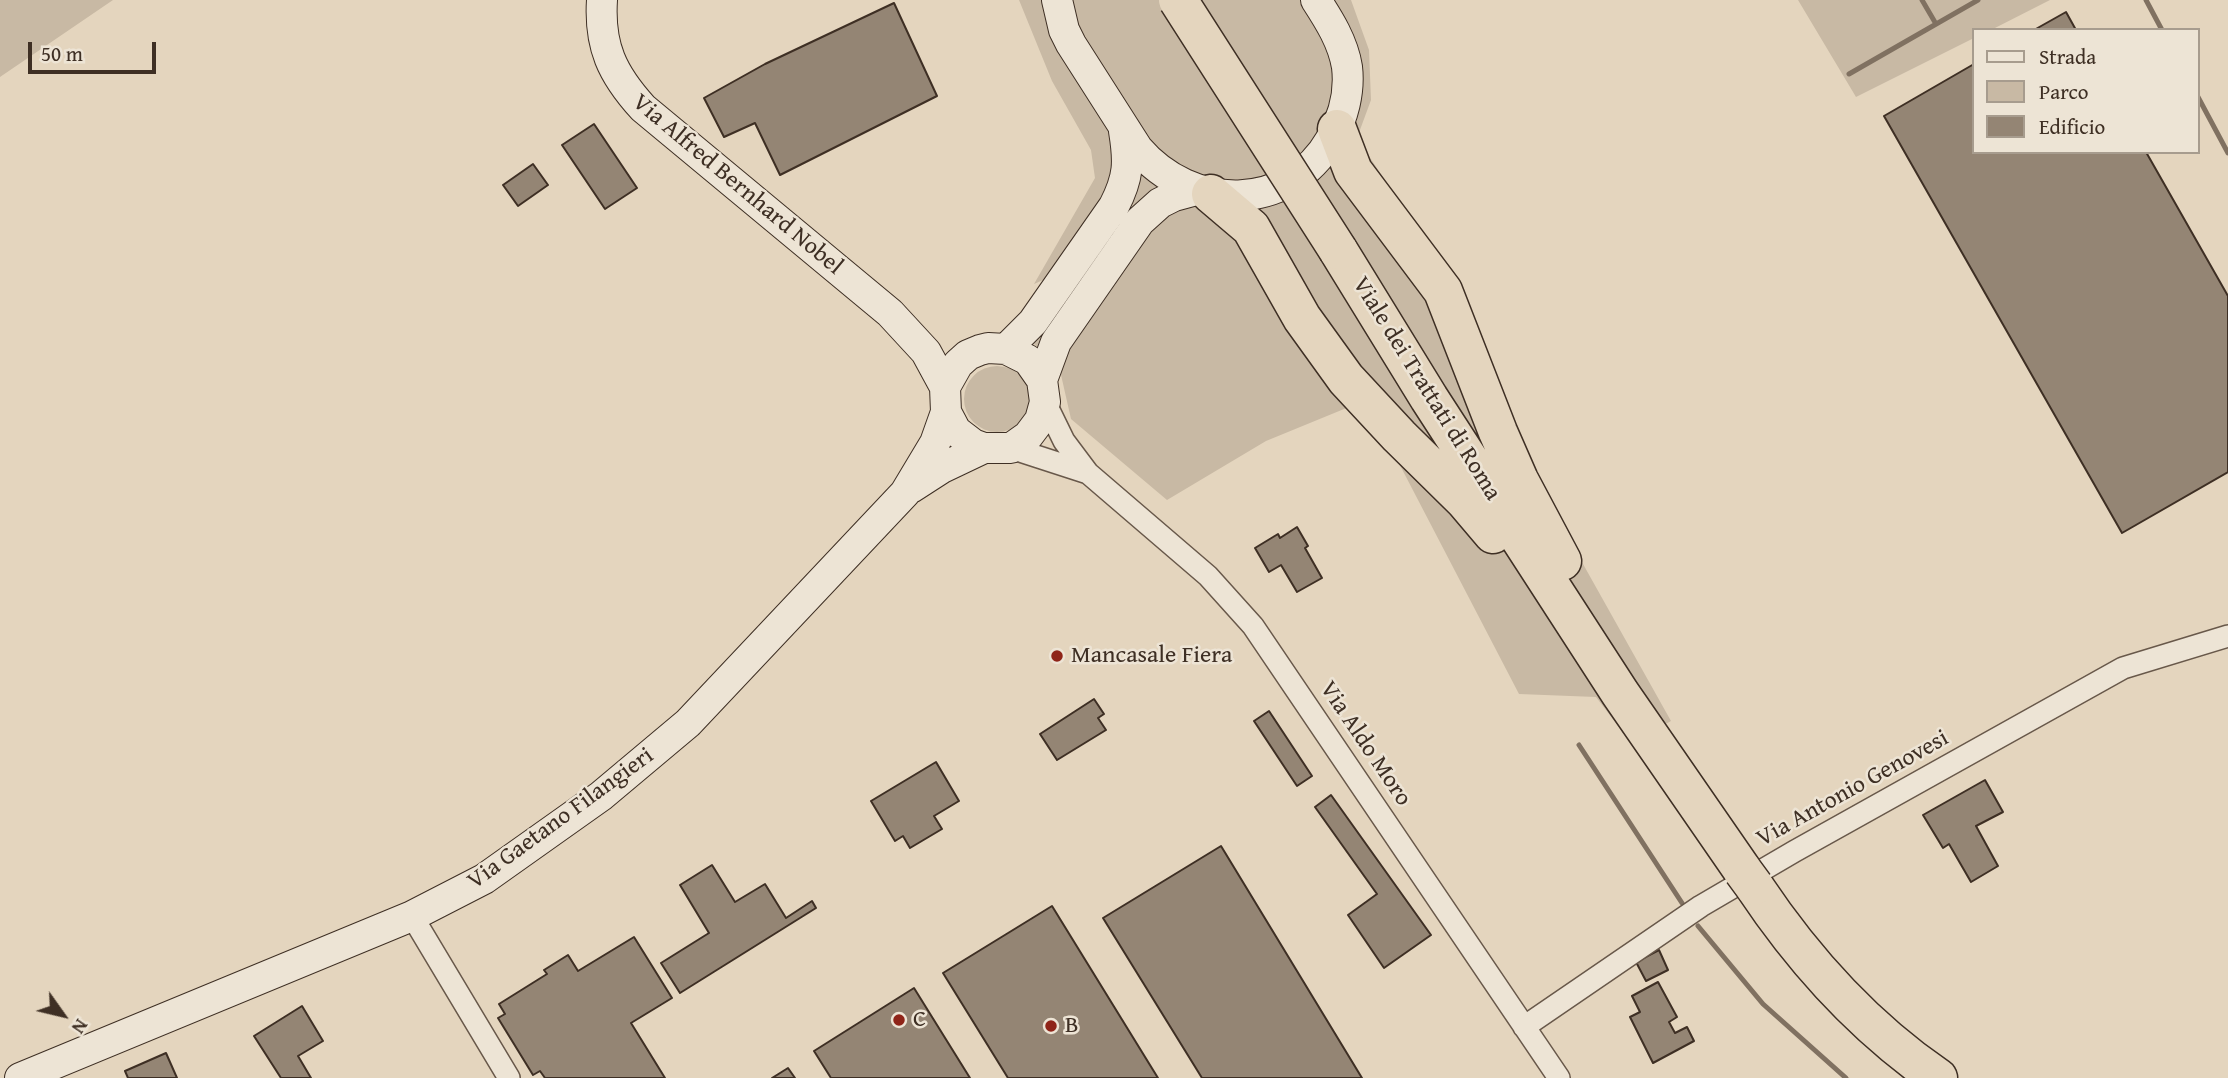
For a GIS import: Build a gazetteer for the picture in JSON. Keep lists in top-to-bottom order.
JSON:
{
  "streets": {
    "highway": ["Viale dei Trattati di Roma"],
    "street": [
      "Via Alfred Bernhard Nobel",
      "Via Aldo Moro",
      "Via Antonio Genovesi",
      "Via Gaetano Filangieri"
    ]
  },
  "crossings": [
    ["Via Alfred Bernhard Nobel", "Via Aldo Moro"],
    ["Via Alfred Bernhard Nobel", "Via Gaetano Filangieri"],
    ["Via Aldo Moro", "Via Antonio Genovesi"],
    ["Via Aldo Moro", "Via Gaetano Filangieri"]
  ],
  "places": ["Mancasale Fiera", "C", "B"],
  "legend": ["Strada", "Parco", "Edificio"],
  "scale_bar": "50 m",
  "north": "bottom right"
}
